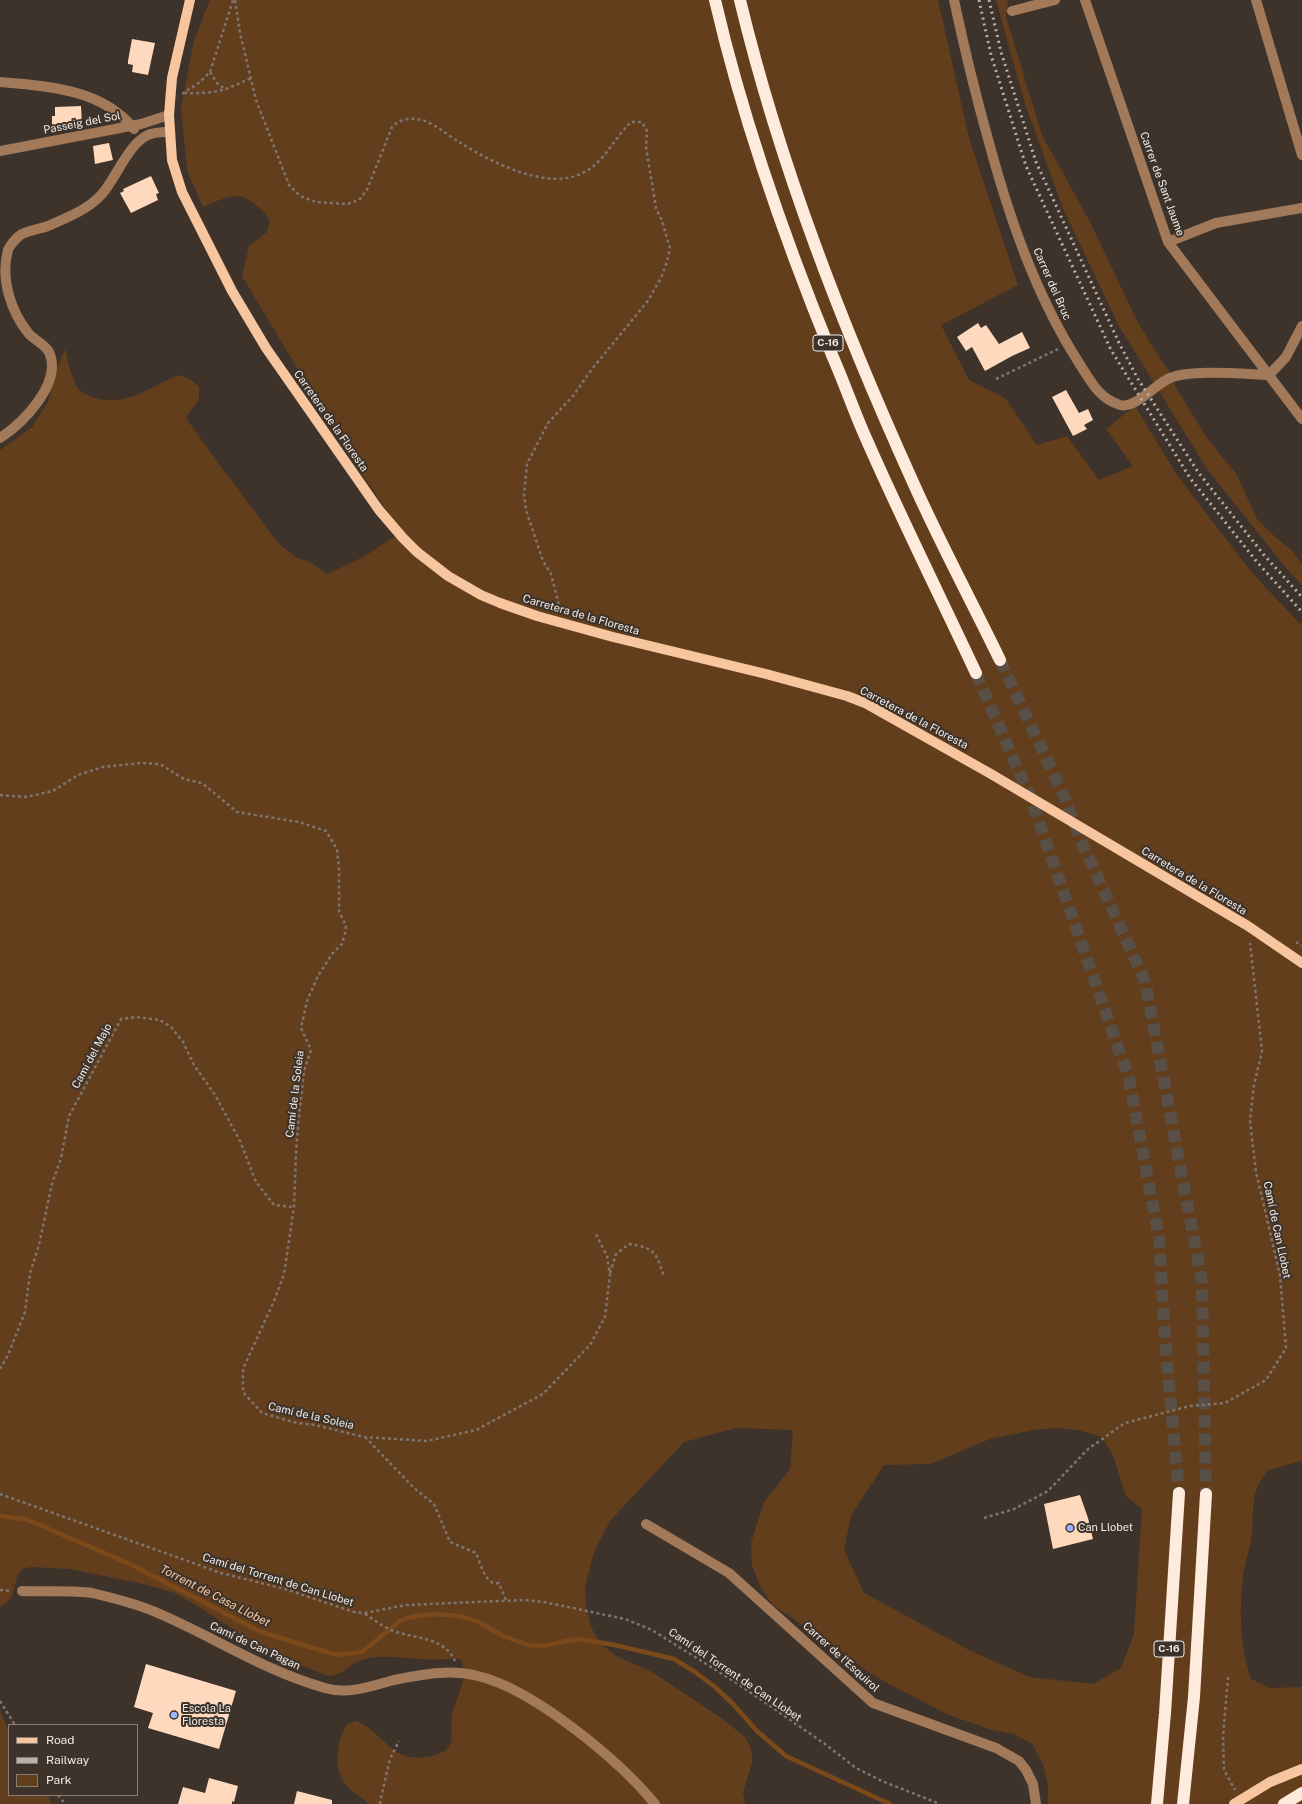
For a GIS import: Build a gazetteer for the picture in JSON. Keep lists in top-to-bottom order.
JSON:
{
  "streets": {
    "highway": ["C-16"],
    "main road": ["Carretera de la Floresta"],
    "street": [
      "Passeig del Sol",
      "Carrer de Sant Jaume",
      "Carrer del Bruc",
      "Camí de Can Pagan",
      "Carrer de l'Esquirol"
    ],
    "path": [
      "Camí del Majo",
      "Camí de la Soleia",
      "Camí de Can Llobet",
      "Camí del Torrent de Can Llobet"
    ]
  },
  "crossings": [
    ["Passeig del Sol", "Carretera de la Floresta"],
    ["Carrer de Sant Jaume", "Carrer del Bruc"],
    ["Carretera de la Floresta", "Camí de Can Llobet"],
    ["Camí del Majo", "Camí de la Soleia"]
  ],
  "water": ["Torrent de Casa Llobet"],
  "places": ["Can Llobet", "Escola La Floresta"],
  "legend": ["Road", "Railway", "Park"]
}
